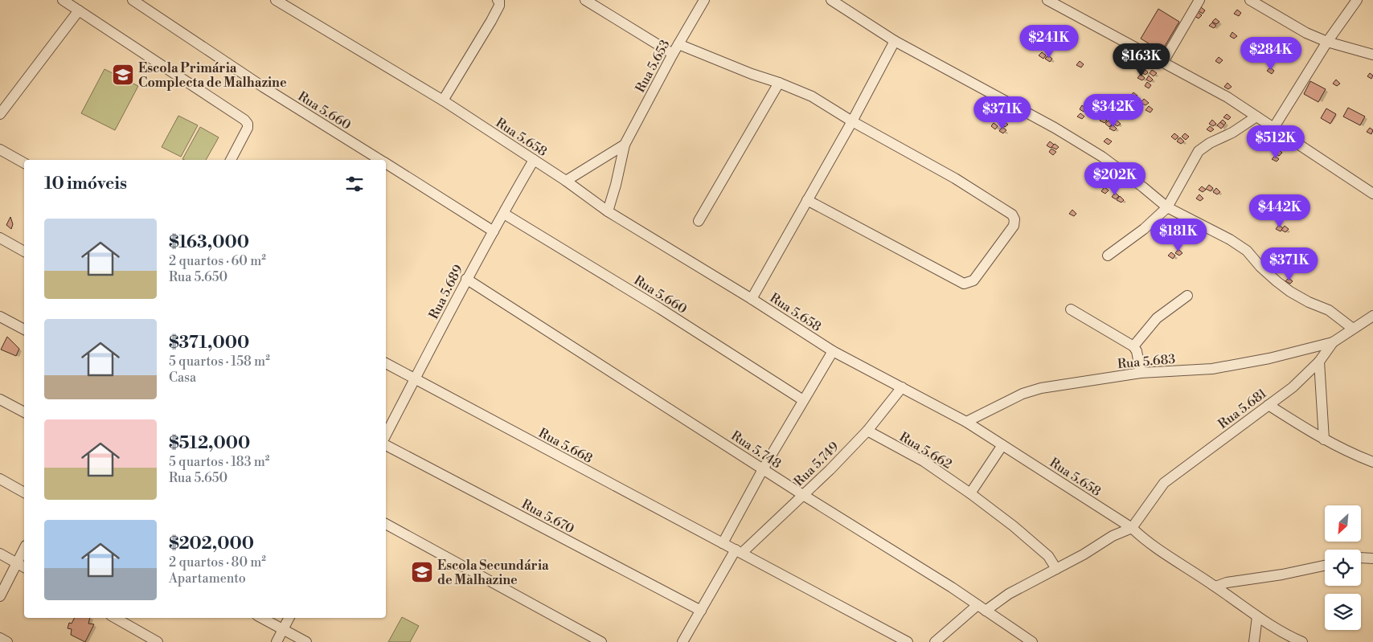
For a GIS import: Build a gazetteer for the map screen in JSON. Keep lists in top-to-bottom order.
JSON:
{
  "streets": {
    "street": [
      "Rua 5.653",
      "Rua 5.660",
      "Rua 5.658",
      "Rua 5.689",
      "Rua 5.683",
      "Rua 5.681",
      "Rua 5.668",
      "Rua 5.748",
      "Rua 5.662",
      "Rua 5.749",
      "Rua 5.670"
    ]
  },
  "crossings": [
    ["Rua 5.653", "Rua 5.658"],
    ["Rua 5.660", "Rua 5.689"],
    ["Rua 5.658", "Rua 5.689"],
    ["Rua 5.658", "Rua 5.683"],
    ["Rua 5.658", "Rua 5.681"],
    ["Rua 5.658", "Rua 5.749"],
    ["Rua 5.689", "Rua 5.668"],
    ["Rua 5.689", "Rua 5.748"],
    ["Rua 5.683", "Rua 5.681"],
    ["Rua 5.668", "Rua 5.749"],
    ["Rua 5.748", "Rua 5.749"],
    ["Rua 5.662", "Rua 5.749"],
    ["Rua 5.749", "Rua 5.670"]
  ],
  "places": {
    "school or university": ["Escola Primária Complecta de Malhazine", "Escola Secundária de Malhazine"]
  },
  "north": "bottom left",
  "page": {
    "price": [
      "$241K",
      "$284K",
      "$163K",
      "$342K",
      "$371K",
      "$512K",
      "$202K",
      "$442K",
      "$181K",
      "$371K"
    ],
    "heading": "10 imóveis",
    "list": [
      {
        "name": "$163,000",
        "note": "2 quartos · 60 m² · Rua 5.650"
      },
      {
        "name": "$371,000",
        "note": "5 quartos · 158 m² · Casa"
      },
      {
        "name": "$512,000",
        "note": "5 quartos · 183 m² · Rua 5.650"
      },
      {
        "name": "$202,000",
        "note": "2 quartos · 80 m² · Apartamento"
      }
    ]
  }
}
